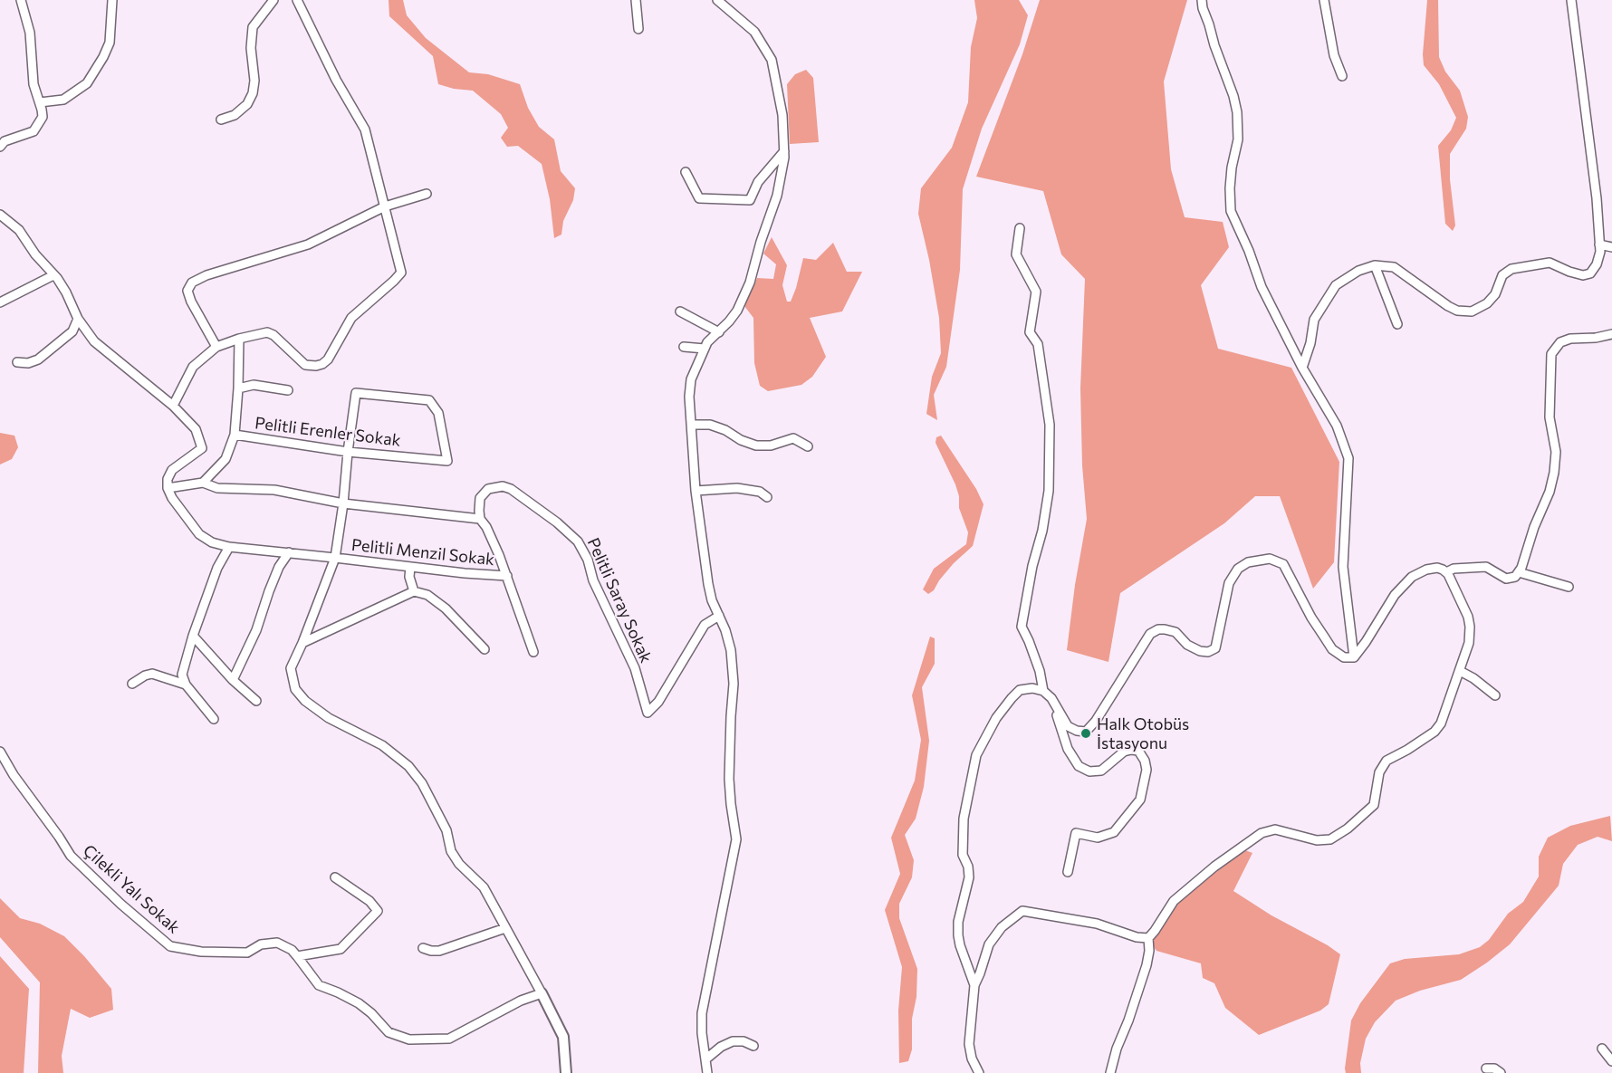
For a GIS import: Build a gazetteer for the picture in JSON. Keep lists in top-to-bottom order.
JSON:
{
  "streets": {
    "street": [
      "Pelitli Erenler Sokak",
      "Pelitli Menzil Sokak",
      "Pelitli Saray Sokak",
      "Çilekli Yalı Sokak"
    ]
  },
  "places": ["Halk Otobüs İstasyonu"]
}
